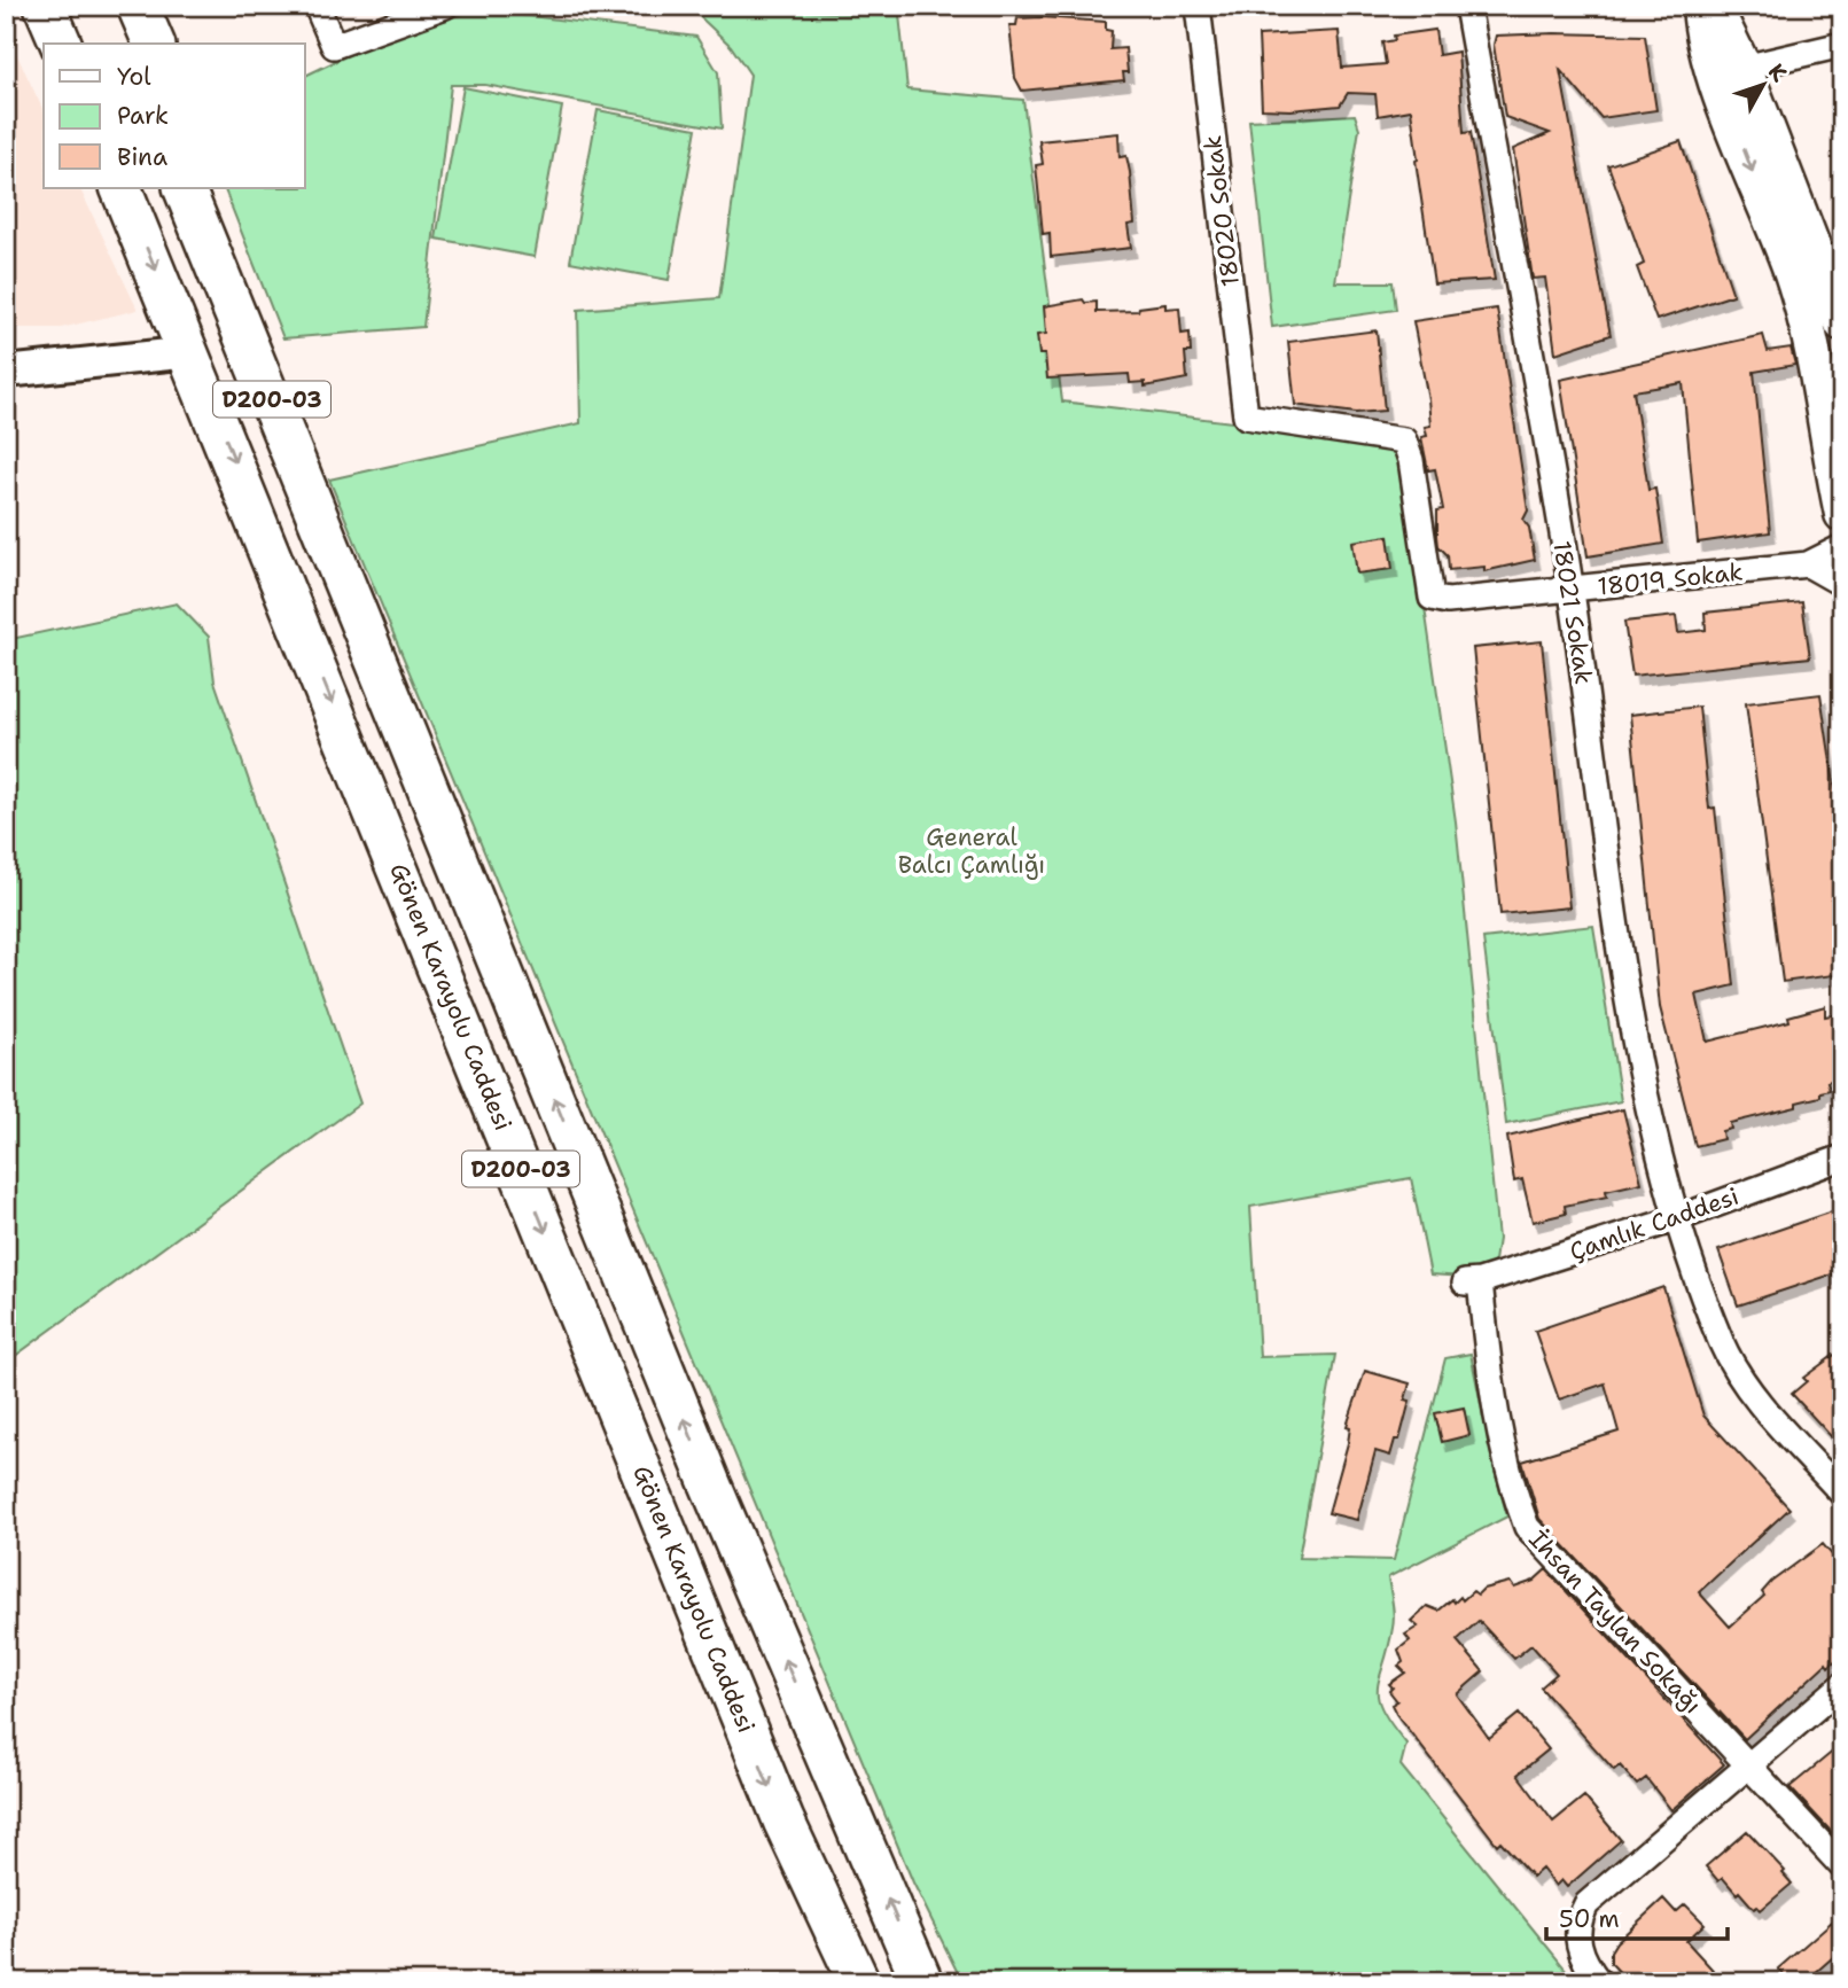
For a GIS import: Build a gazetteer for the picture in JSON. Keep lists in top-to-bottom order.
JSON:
{
  "streets": {
    "highway": ["D200-03", "Gönen Karayolu Caddesi"],
    "street": [
      "18020 Sokak",
      "18019 Sokak",
      "18021 Sokak",
      "Çamlık Caddesi",
      "İhsan Taylan Sokağı"
    ]
  },
  "crossings": [
    ["18020 Sokak", "18019 Sokak"],
    ["18019 Sokak", "18021 Sokak"],
    ["18021 Sokak", "Çamlık Caddesi"],
    ["Çamlık Caddesi", "İhsan Taylan Sokağı"]
  ],
  "parks": ["General Balcı Çamlığı"],
  "legend": ["Yol", "Park", "Bina"],
  "scale_bar": "50 m",
  "north": "top right"
}
